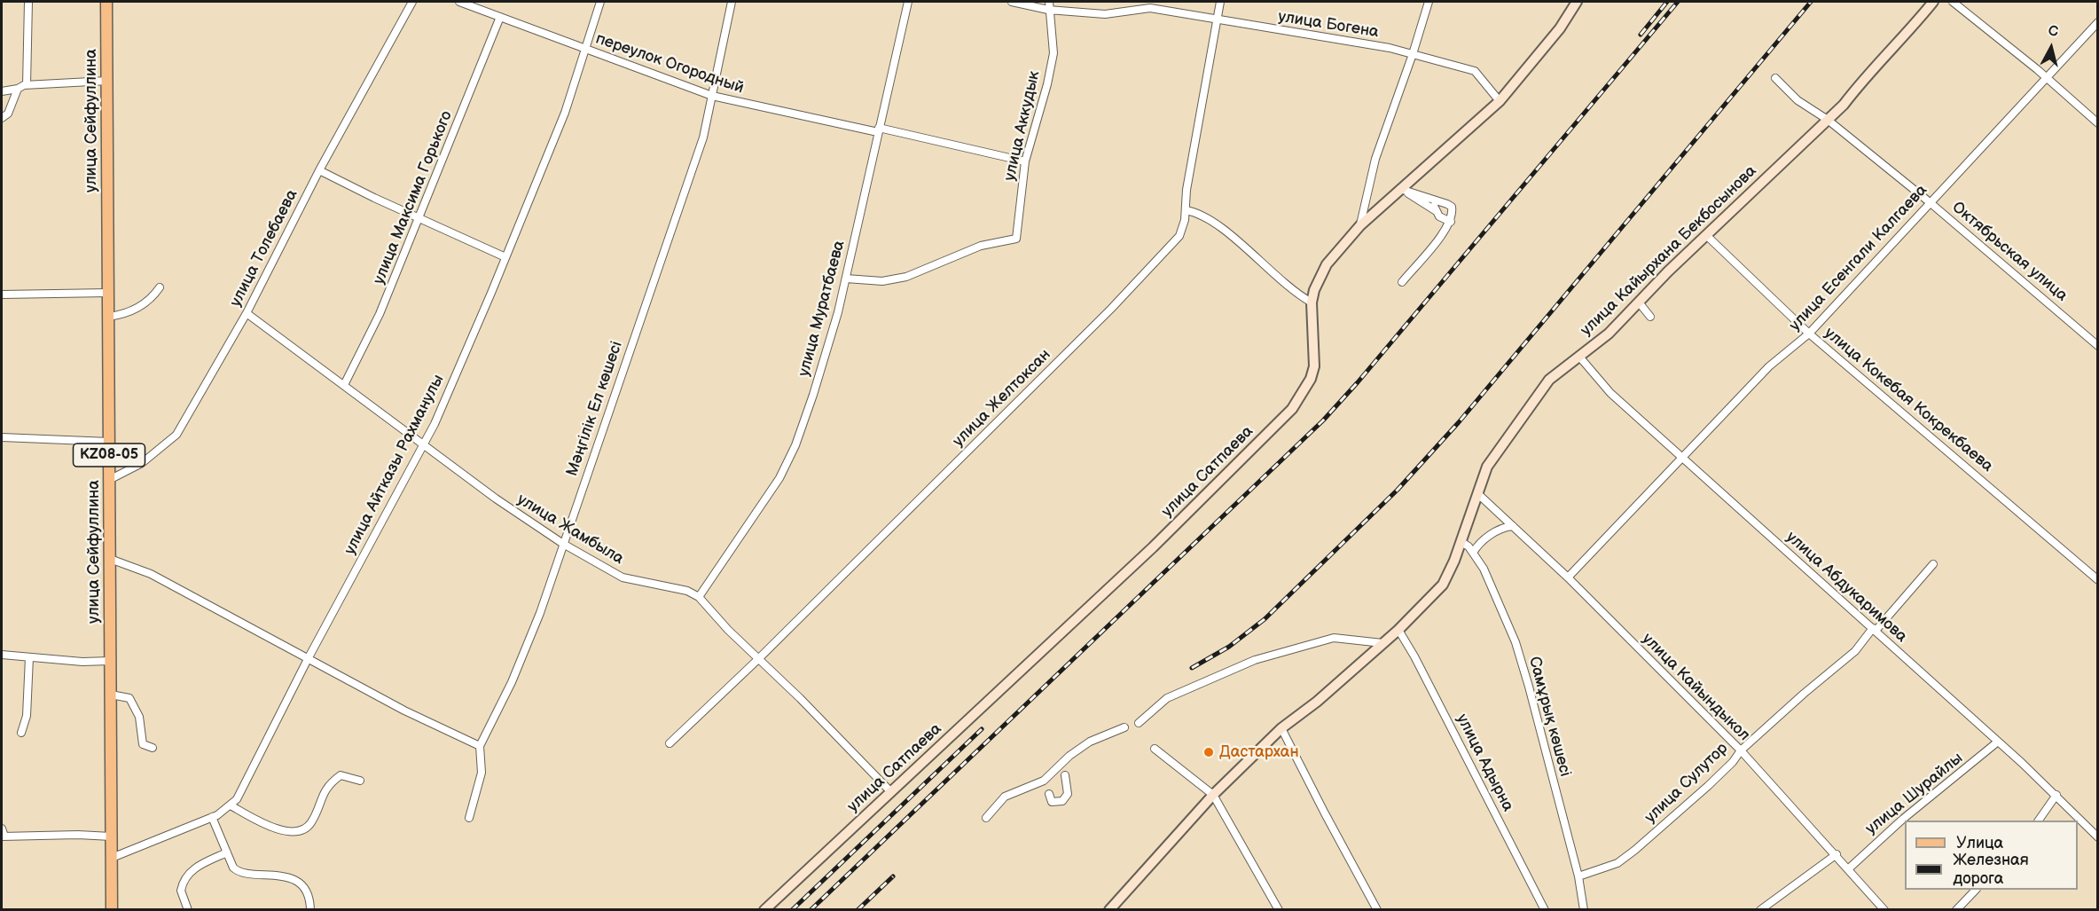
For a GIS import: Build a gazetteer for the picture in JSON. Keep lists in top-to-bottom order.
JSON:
{
  "streets": {
    "main road": ["улица Сейфуллина", "KZ08-05"],
    "street": [
      "улица Богена",
      "переулок Огородный",
      "улица Аккудык",
      "улица Максима Горького",
      "улица Толебаева",
      "улица Кайырхана Бекбосынова",
      "Октябрьская улица",
      "улица Есенгали Калгаева",
      "улица Муратбаева",
      "улица Желтоксан",
      "улица Кокебая Кокрекбаева",
      "Мәңгілік Ел көшесі",
      "улица Айтказы Рахманулы",
      "улица Сатпаева",
      "улица Жамбыла",
      "улица Абдукаримова",
      "улица Кайындыкол",
      "Самұрық көшесі",
      "улица Адырна",
      "улица Сулутор",
      "улица Шурайлы"
    ]
  },
  "crossings": [
    ["улица Богена", "улица Аккудык"],
    ["улица Богена", "улица Желтоксан"],
    ["улица Богена", "улица Сатпаева"],
    ["переулок Огородный", "улица Аккудык"],
    ["переулок Огородный", "улица Максима Горького"],
    ["переулок Огородный", "улица Муратбаева"],
    ["переулок Огородный", "Мәңгілік Ел көшесі"],
    ["переулок Огородный", "улица Айтказы Рахманулы"],
    ["улица Сейфуллина", "улица Толебаева"],
    ["улица Сейфуллина", "улица Айтказы Рахманулы"],
    ["улица Аккудык", "улица Муратбаева"],
    ["улица Максима Горького", "улица Жамбыла"],
    ["улица Толебаева", "улица Жамбыла"],
    ["улица Кайырхана Бекбосынова", "Октябрьская улица"],
    ["улица Кайырхана Бекбосынова", "улица Кокебая Кокрекбаева"],
    ["улица Кайырхана Бекбосынова", "улица Абдукаримова"],
    ["улица Кайырхана Бекбосынова", "улица Кайындыкол"],
    ["улица Кайырхана Бекбосынова", "Самұрық көшесі"],
    ["улица Кайырхана Бекбосынова", "улица Адырна"],
    ["Октябрьская улица", "улица Есенгали Калгаева"],
    ["улица Есенгали Калгаева", "улица Кокебая Кокрекбаева"],
    ["улица Есенгали Калгаева", "улица Абдукаримова"],
    ["улица Есенгали Калгаева", "улица Кайындыкол"],
    ["улица Муратбаева", "улица Жамбыла"],
    ["улица Желтоксан", "улица Жамбыла"],
    ["Мәңгілік Ел көшесі", "улица Жамбыла"],
    ["улица Айтказы Рахманулы", "улица Жамбыла"],
    ["улица Сатпаева", "улица Жамбыла"],
    ["улица Абдукаримова", "улица Сулутор"],
    ["улица Абдукаримова", "улица Шурайлы"],
    ["улица Кайындыкол", "улица Сулутор"],
    ["улица Кайындыкол", "улица Шурайлы"],
    ["Самұрық көшесі", "улица Сулутор"]
  ],
  "places": ["Дастархан"],
  "legend": ["Улица", "Железная дорога"],
  "north": "top"
}
